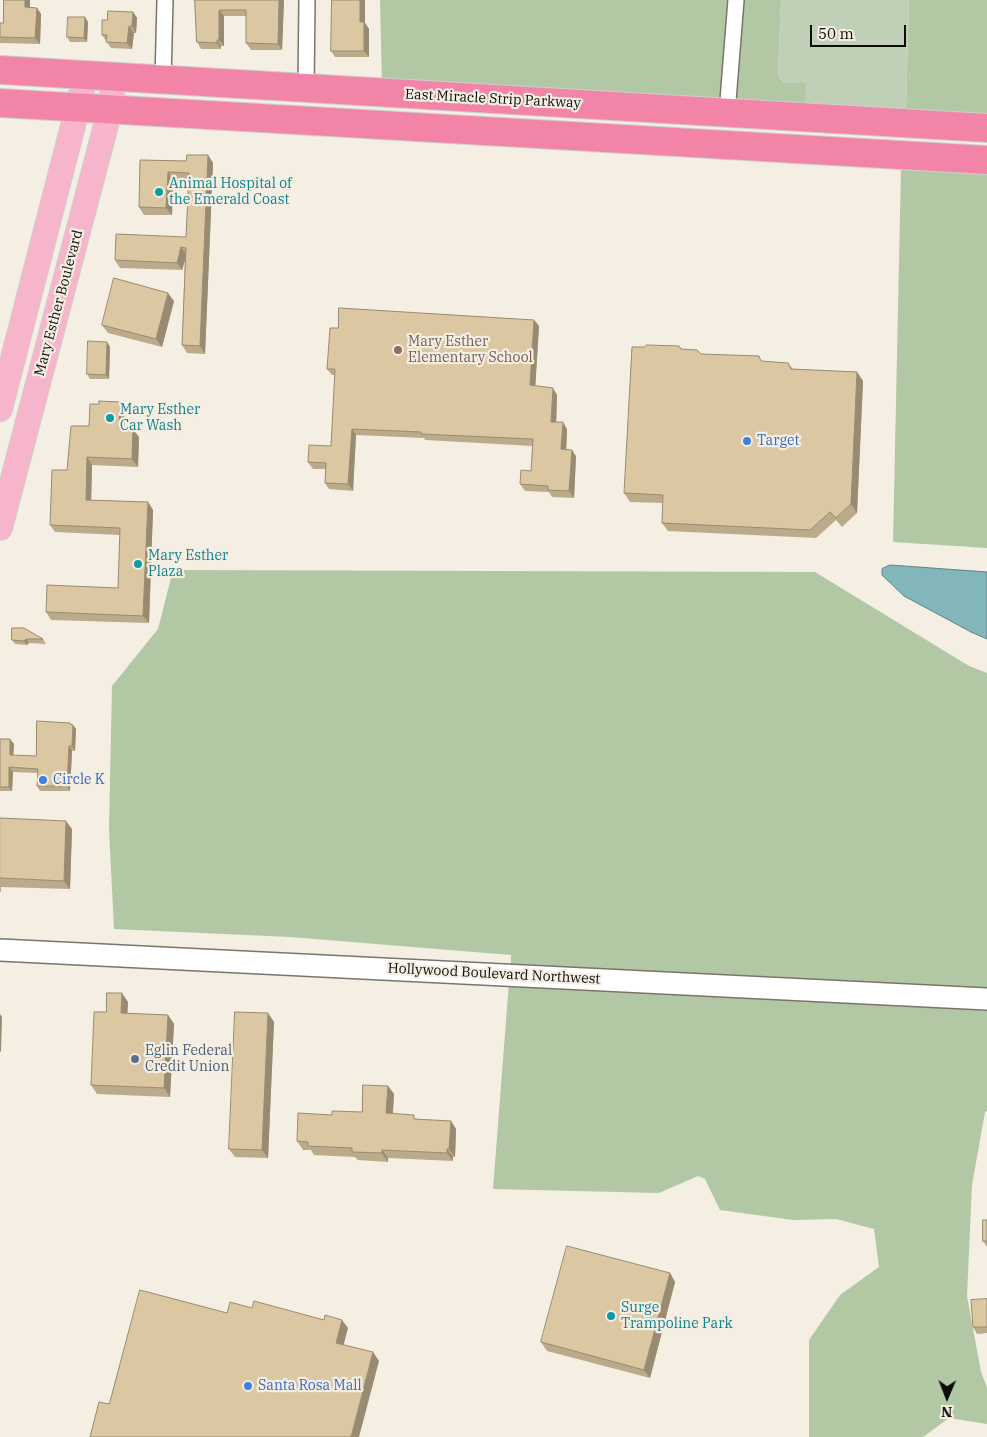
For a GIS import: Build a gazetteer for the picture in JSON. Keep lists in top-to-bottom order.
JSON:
{
  "streets": {
    "highway": ["East Miracle Strip Parkway"],
    "main road": ["Mary Esther Boulevard"],
    "street": ["Hollywood Boulevard Northwest"]
  },
  "crossings": [
    ["East Miracle Strip Parkway", "Mary Esther Boulevard"]
  ],
  "places": [
    "Animal Hospital of the Emerald Coast",
    "Mary Esther Elementary School",
    "Mary Esther Car Wash",
    "Target",
    "Mary Esther Plaza",
    "Circle K",
    "Eglin Federal Credit Union",
    "Surge Trampoline Park",
    "Santa Rosa Mall"
  ],
  "scale_bar": "50 m",
  "north": "bottom"
}
